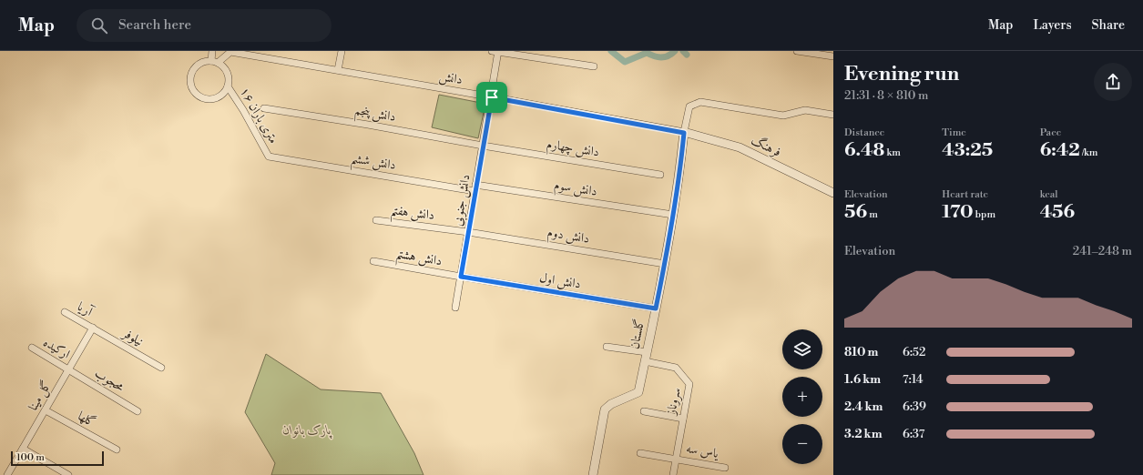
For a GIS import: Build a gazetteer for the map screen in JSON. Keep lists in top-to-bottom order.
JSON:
{
  "streets": {
    "street": [
      "دانش",
      "دانش پنجم",
      "۱۶ متری باران",
      "فرهنگ",
      "دانش چهارم",
      "دانش ششم",
      "دانش سوم",
      "دانش جنوبی",
      "دانش هفتم",
      "دانش دوم",
      "دانش هشتم",
      "دانش اول",
      "آریا",
      "گلستان",
      "نیلوفر",
      "ارکیده",
      "محجوب",
      "گل مینا",
      "سروناز",
      "گلها",
      "یاس سه"
    ]
  },
  "crossings": [
    ["دانش", "۱۶ متری باران"],
    ["دانش", "فرهنگ"],
    ["دانش", "دانش جنوبی"],
    ["دانش", "گلستان"],
    ["دانش پنجم", "دانش چهارم"],
    ["دانش پنجم", "دانش جنوبی"],
    ["۱۶ متری باران", "دانش ششم"],
    ["فرهنگ", "گلستان"],
    ["دانش چهارم", "دانش جنوبی"],
    ["دانش ششم", "دانش سوم"],
    ["دانش ششم", "دانش جنوبی"],
    ["دانش سوم", "دانش جنوبی"],
    ["دانش سوم", "گلستان"],
    ["دانش جنوبی", "دانش هفتم"],
    ["دانش جنوبی", "دانش دوم"],
    ["دانش جنوبی", "دانش هشتم"],
    ["دانش جنوبی", "دانش اول"],
    ["دانش هفتم", "دانش دوم"],
    ["دانش دوم", "گلستان"],
    ["دانش هشتم", "دانش اول"],
    ["دانش اول", "گلستان"],
    ["آریا", "نیلوفر"],
    ["آریا", "گل مینا"],
    ["گلستان", "سروناز"],
    ["نیلوفر", "گل مینا"],
    ["ارکیده", "محجوب"],
    ["ارکیده", "گل مینا"],
    ["محجوب", "گل مینا"],
    ["گل مینا", "گلها"],
    ["سروناز", "یاس سه"]
  ],
  "parks": ["پارک بانوان"],
  "scale_bar": "100 m",
  "page": {
    "header": "Map",
    "search": "Search here",
    "nav": ["Map", "Layers", "Share"],
    "heading": ["Evening run", "21:31 · 8 × 810 m"],
    "stats": [
      ["Distance", "6.48 km"],
      ["Time", "43:25"],
      ["Pace", "6:42 /km"],
      ["Elevation", "56 m"],
      ["Heart rate", "170 bpm"],
      ["kcal", "456"]
    ],
    "chart": ["Elevation", "241–248 m"],
    "map_buttons": ["+", "−"],
    "list": [
      {
        "name": "810 m",
        "note": "6:52"
      },
      {
        "name": "1.6 km",
        "note": "7:14"
      },
      {
        "name": "2.4 km",
        "note": "6:39"
      },
      {
        "name": "3.2 km",
        "note": "6:37"
      }
    ],
    "scale": "100 m"
  }
}
